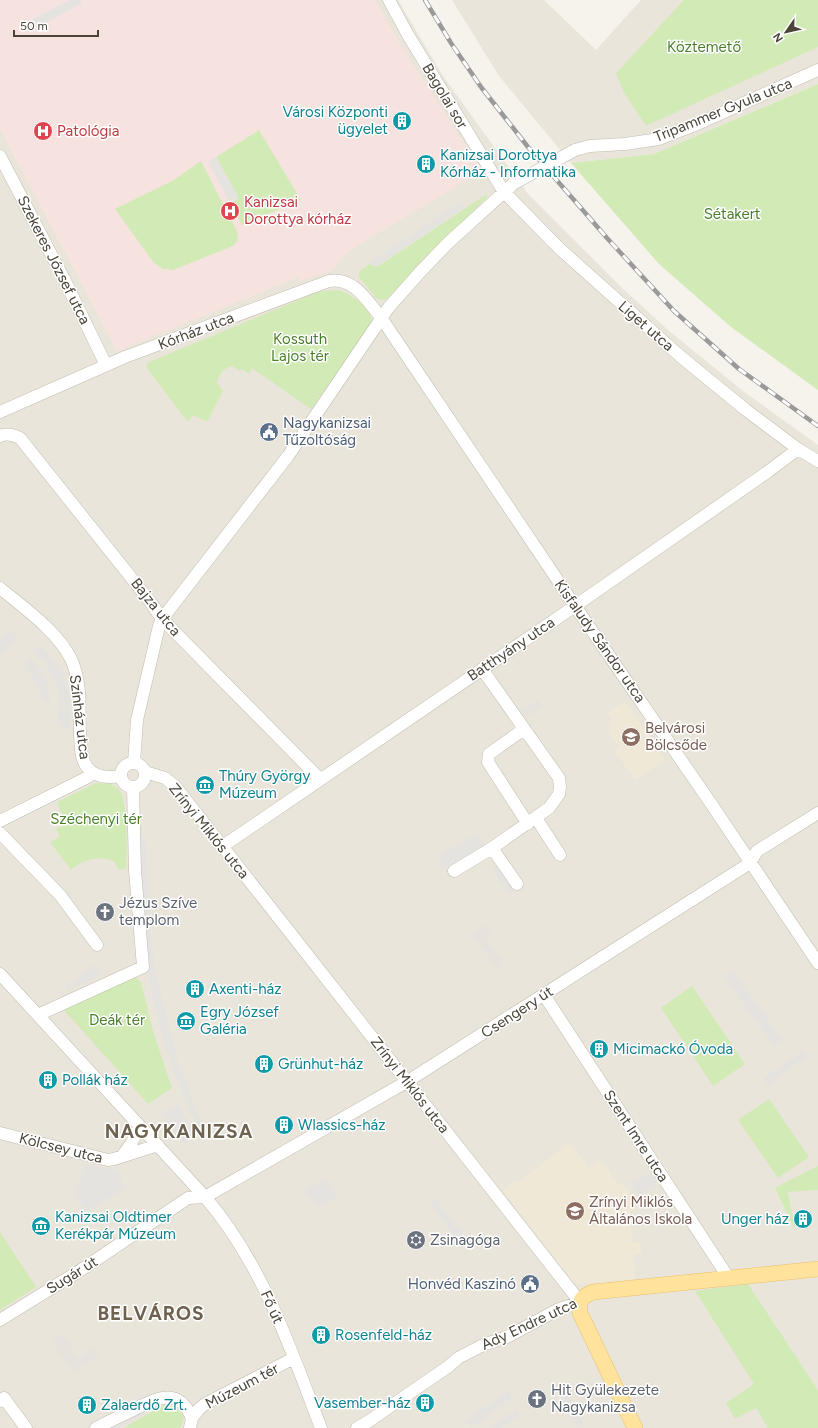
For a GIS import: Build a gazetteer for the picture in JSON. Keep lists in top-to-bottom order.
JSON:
{
  "streets": {
    "main road": ["Zrínyi Miklós utca", "Ady Endre utca"],
    "street": [
      "Bagolai sor",
      "Tripammer Gyula utca",
      "Szekeres József utca",
      "Liget utca",
      "Kórház utca",
      "Bajza utca",
      "Kisfaludy Sándor utca",
      "Batthyány utca",
      "Színház utca",
      "Csengery út",
      "Szent Imre utca",
      "Kölcsey utca",
      "Sugár út",
      "Fő út",
      "Múzeum tér"
    ]
  },
  "crossings": [
    ["Bagolai sor", "Tripammer Gyula utca"],
    ["Bagolai sor", "Liget utca"],
    ["Tripammer Gyula utca", "Liget utca"],
    ["Szekeres József utca", "Kórház utca"],
    ["Liget utca", "Batthyány utca"],
    ["Kórház utca", "Kisfaludy Sándor utca"],
    ["Bajza utca", "Batthyány utca"],
    ["Kisfaludy Sándor utca", "Batthyány utca"],
    ["Kisfaludy Sándor utca", "Csengery út"],
    ["Batthyány utca", "Zrínyi Miklós utca"],
    ["Színház utca", "Zrínyi Miklós utca"],
    ["Zrínyi Miklós utca", "Csengery út"],
    ["Zrínyi Miklós utca", "Ady Endre utca"],
    ["Csengery út", "Szent Imre utca"],
    ["Csengery út", "Sugár út"],
    ["Csengery út", "Fő út"],
    ["Szent Imre utca", "Ady Endre utca"],
    ["Sugár út", "Fő út"],
    ["Fő út", "Múzeum tér"]
  ],
  "districts": ["NAGYKANIZSA", "BELVÁROS"],
  "parks": [
    "Köztemető",
    "Sétakert",
    "Kossuth Lajos tér",
    "Széchenyi tér",
    "Deák tér"
  ],
  "places": {
    "building": [
      "Városi Központi ügyelet",
      "Kanizsai Dorottya Kórház - Informatika",
      "Axenti-ház",
      "Micimackó Óvoda",
      "Grünhut-ház",
      "Pollák ház",
      "Wlassics-ház",
      "Unger ház",
      "Rosenfeld-ház",
      "Vasember-ház",
      "Zalaerdő Zrt."
    ],
    "hospital": ["Patológia", "Kanizsai Dorottya kórház"],
    "public building": ["Nagykanizsai Tűzoltóság", "Honvéd Kaszinó"],
    "school or university": ["Belvárosi Bölcsőde", "Zrínyi Miklós Általános Iskola"],
    "museum": ["Thúry György Múzeum", "Egry József Galéria", "Kanizsai Oldtimer Kerékpár Múzeum"],
    "church": ["Jézus Szíve templom", "Hit Gyülekezete Nagykanizsa"],
    "synagogue": ["Zsinagóga"]
  },
  "scale_bar": "50 m",
  "north": "bottom left"
}
